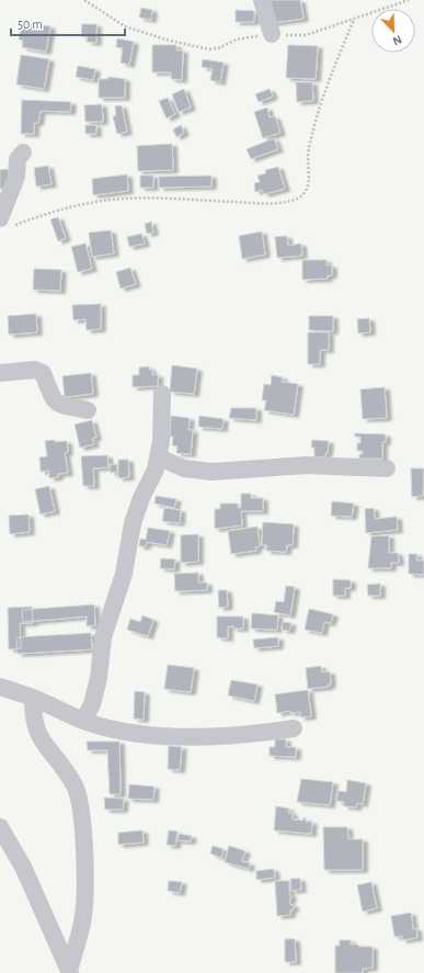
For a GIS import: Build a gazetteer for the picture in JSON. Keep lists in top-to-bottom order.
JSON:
{
  "scale_bar": "50 m",
  "north": "bottom right"
}
